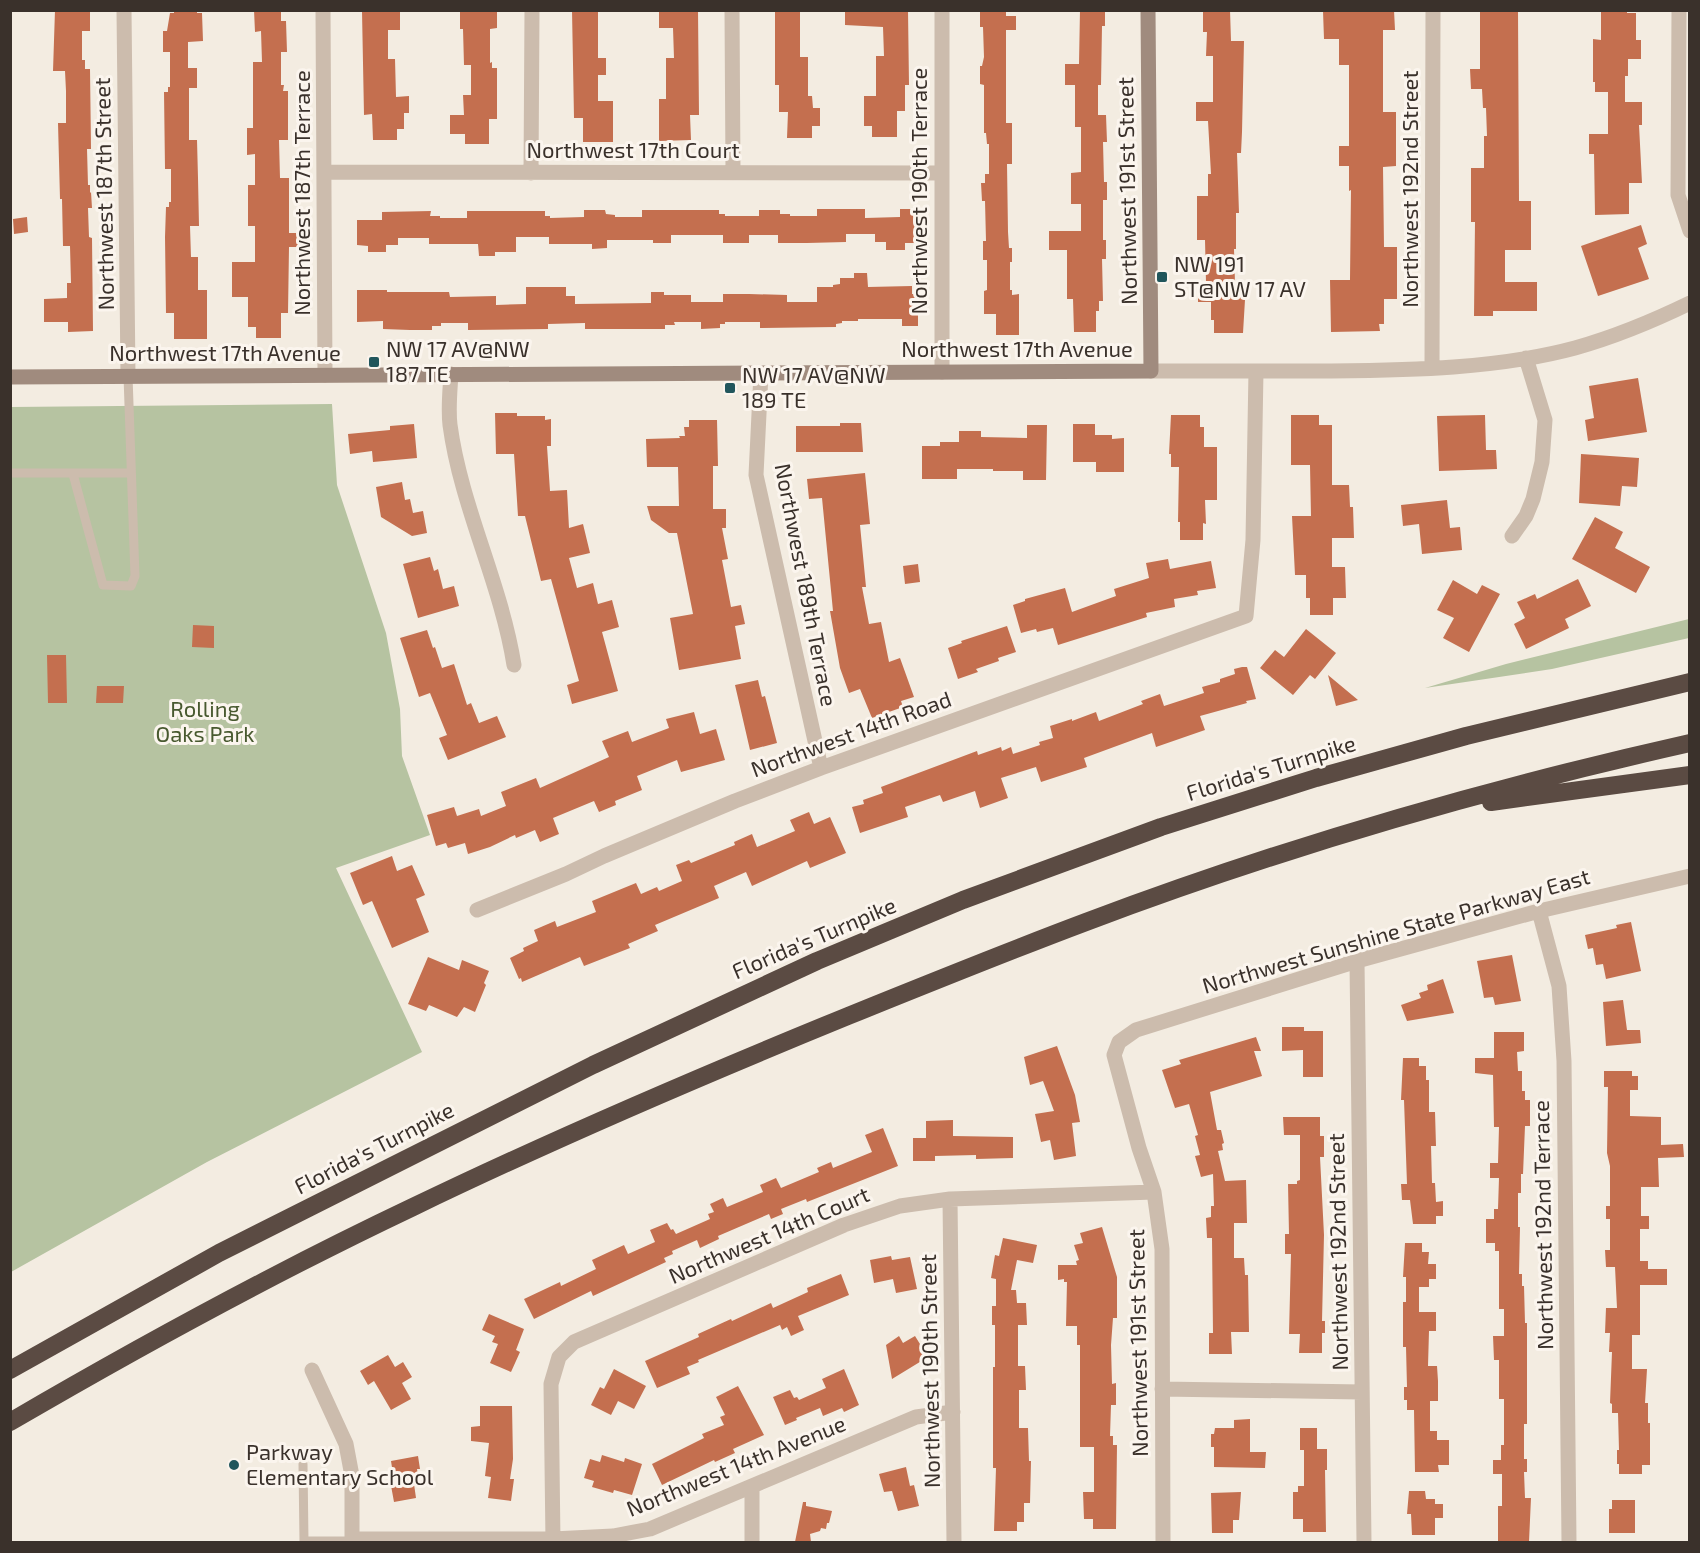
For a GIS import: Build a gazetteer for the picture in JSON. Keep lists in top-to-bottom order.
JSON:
{
  "streets": {
    "highway": ["Florida's Turnpike"],
    "street": [
      "Northwest 17th Court",
      "Northwest 192nd Street",
      "Northwest 190th Terrace",
      "Northwest 191st Street",
      "Northwest 187th Terrace",
      "Northwest 187th Street",
      "Northwest 17th Avenue",
      "Northwest 189th Terrace",
      "Northwest 14th Road",
      "Northwest Sunshine State Parkway East",
      "Northwest 192nd Terrace",
      "Northwest 14th Court",
      "Northwest 190th Street",
      "Northwest 14th Avenue"
    ]
  },
  "crossings": [
    ["Northwest 17th Court", "Northwest 190th Terrace"],
    ["Northwest 17th Court", "Northwest 187th Terrace"],
    ["Northwest 192nd Street", "Northwest 17th Avenue"],
    ["Northwest 192nd Street", "Northwest Sunshine State Parkway East"],
    ["Northwest 190th Terrace", "Northwest 17th Avenue"],
    ["Northwest 191st Street", "Northwest 17th Avenue"],
    ["Northwest 191st Street", "Northwest Sunshine State Parkway East"],
    ["Northwest 191st Street", "Northwest 14th Court"],
    ["Northwest 187th Terrace", "Northwest 17th Avenue"],
    ["Northwest 187th Street", "Northwest 17th Avenue"],
    ["Northwest 17th Avenue", "Northwest 189th Terrace"],
    ["Northwest 17th Avenue", "Northwest 14th Road"],
    ["Northwest 189th Terrace", "Northwest 14th Road"],
    ["Northwest Sunshine State Parkway East", "Northwest 192nd Terrace"],
    ["Northwest 14th Court", "Northwest 190th Street"],
    ["Northwest 14th Court", "Northwest 14th Avenue"],
    ["Northwest 190th Street", "Northwest 14th Avenue"]
  ],
  "parks": ["Rolling Oaks Park"],
  "places": {
    "transit": ["NW 191 ST@NW 17 AV", "NW 17 AV@NW 187 TE", "NW 17 AV@NW 189 TE"],
    "other": ["Parkway Elementary School"]
  }
}
